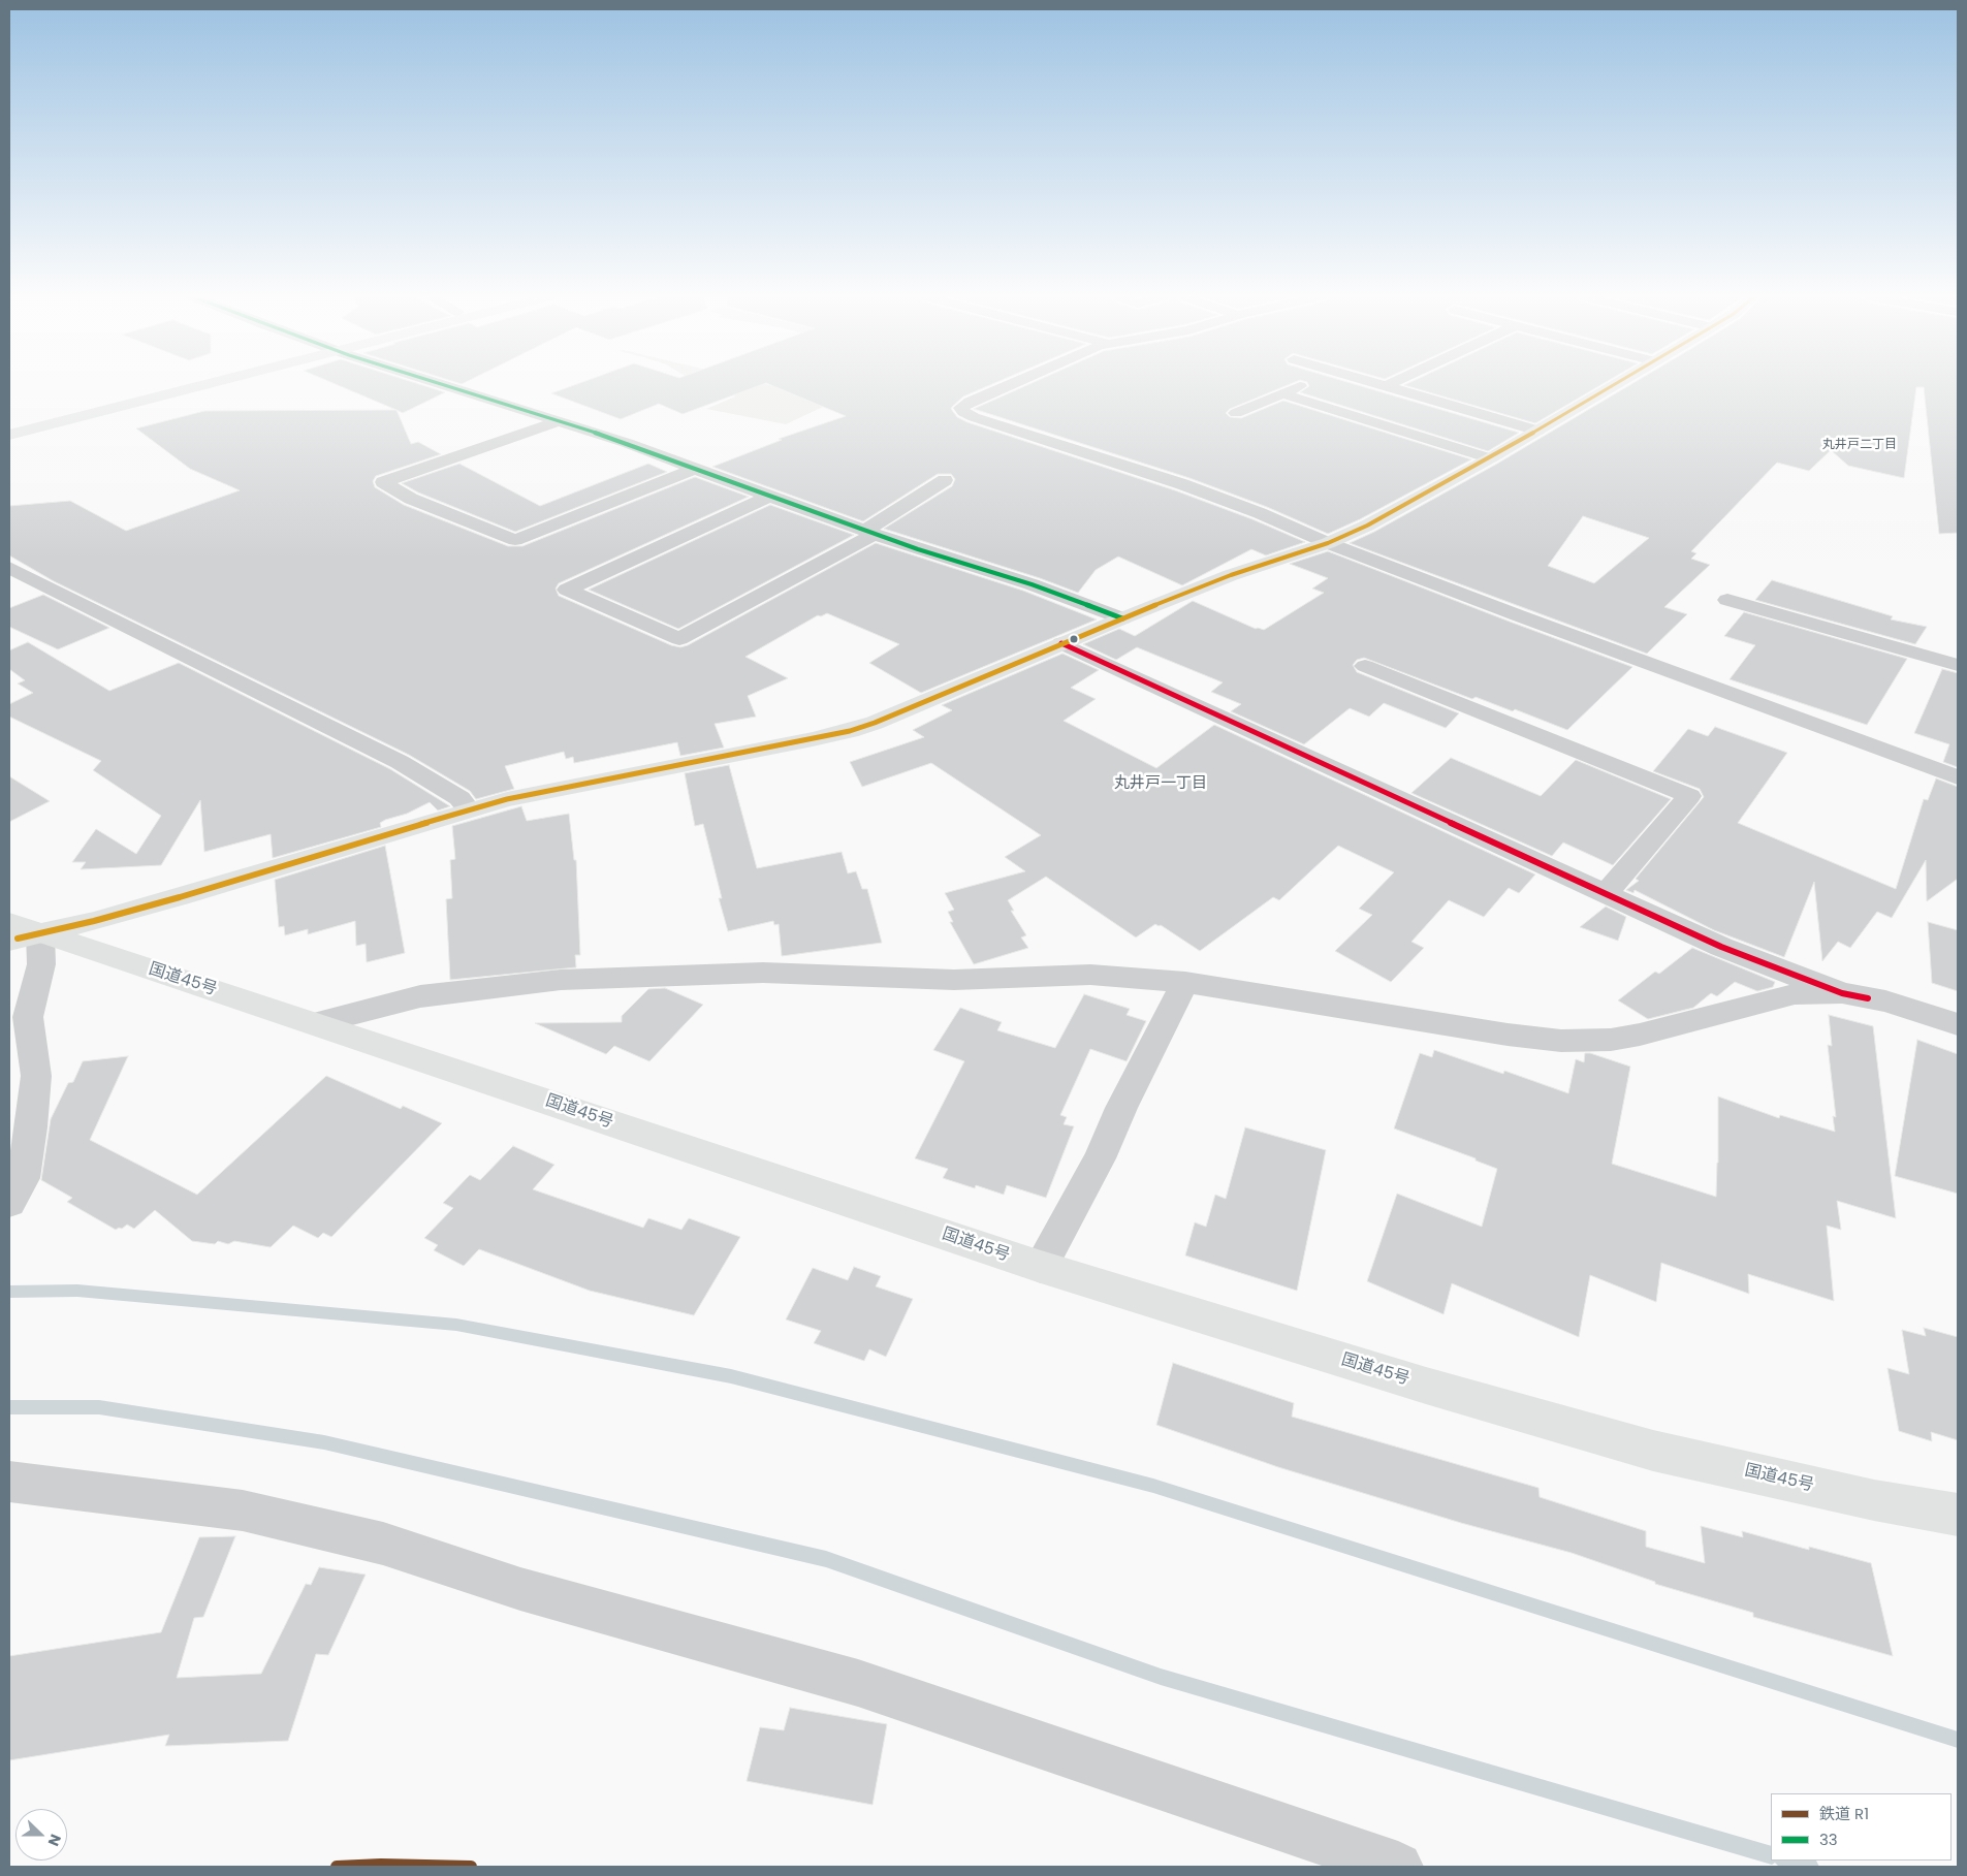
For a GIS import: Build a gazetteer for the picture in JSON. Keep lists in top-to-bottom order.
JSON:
{
  "streets": {
    "main road": ["国道45号"]
  },
  "districts": ["丸井戸二丁目", "丸井戸一丁目"],
  "lines": ["transit line 33", "rail line R1"],
  "legend": ["鉄道 R1", "33"],
  "north": "right"
}
